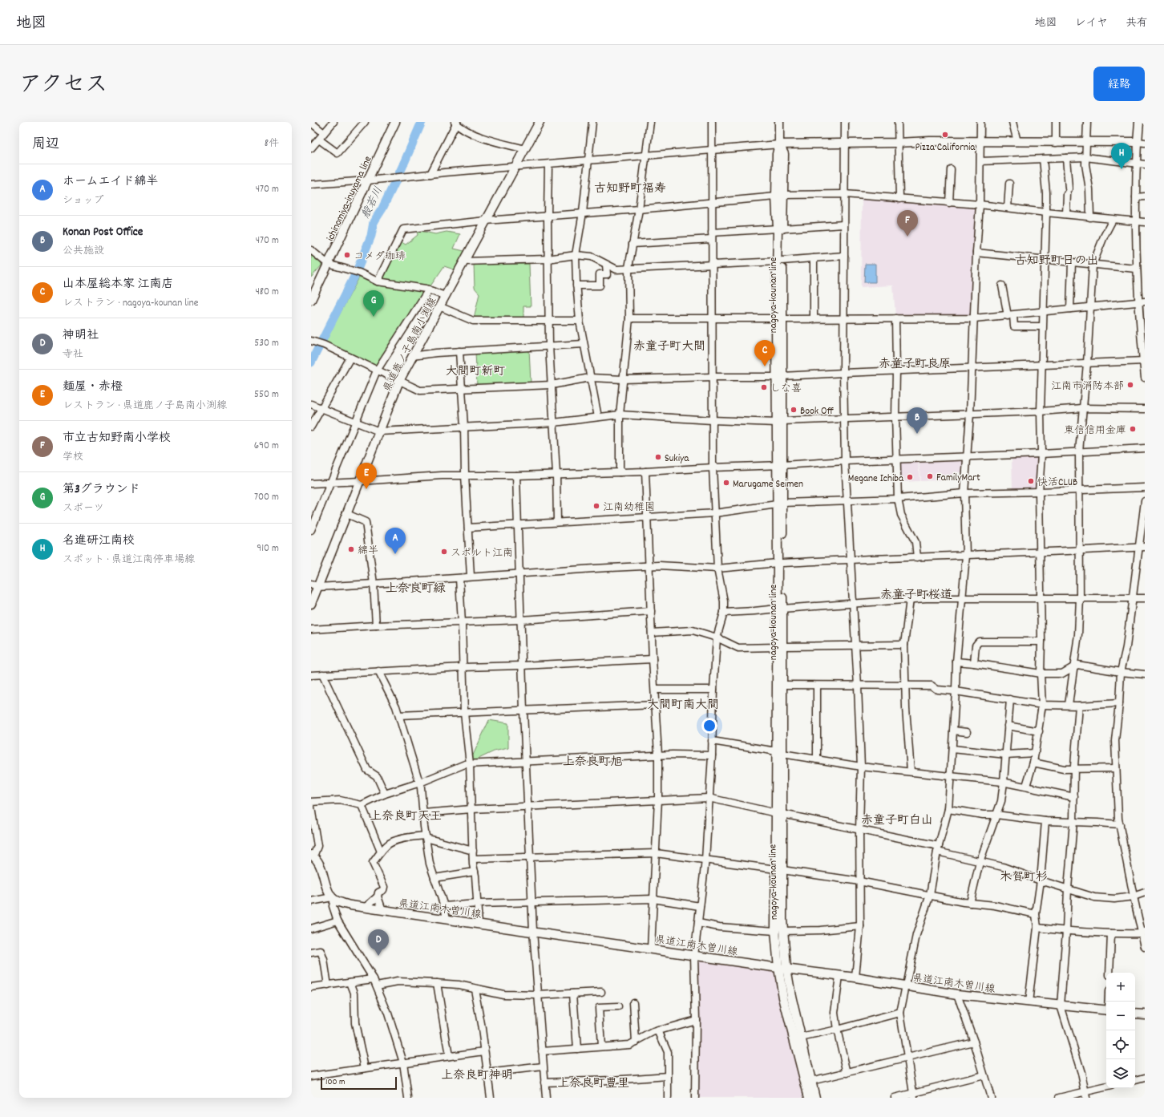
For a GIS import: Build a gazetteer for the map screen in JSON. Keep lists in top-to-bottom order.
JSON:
{
  "streets": {
    "main road": [
      "ichinomiya-inuyama line",
      "nagoya-kounan line",
      "県道鹿ノ子島南小渕線",
      "県道江南木曽川線"
    ]
  },
  "crossings": [
    ["nagoya-kounan line", "県道江南木曽川線"]
  ],
  "districts": [
    "古知野町福寿",
    "古知野町日の出",
    "赤童子町大間",
    "赤童子町良原",
    "大間町新町",
    "上奈良町緑",
    "赤童子町桜道",
    "大間町南大間",
    "上奈良町旭",
    "上奈良町天王",
    "赤童子町白山",
    "木賀町杉",
    "上奈良町神明",
    "上奈良町豊里"
  ],
  "water": ["般若川"],
  "places": [
    "Pizza California",
    "コメダ珈琲",
    "江南市消防本部",
    "しな喜",
    "Book Off",
    "東信信用金庫",
    "Sukiya",
    "FamilyMart",
    "Megane Ichiba",
    "快活CLUB",
    "Marugame Seimen",
    "江南幼稚園",
    "綿半",
    "スポルト江南"
  ],
  "scale_bar": "100 m",
  "page": {
    "header": "地図",
    "nav": ["地図", "レイヤ", "共有"],
    "title": "アクセス",
    "buttons": "経路",
    "heading": ["周辺", "8件"],
    "pins": [
      "H",
      "F",
      "G",
      "C",
      "B",
      "E",
      "A",
      "D"
    ],
    "list": [
      {
        "mark": "A",
        "name": "ホームエイド綿半",
        "note": "ショップ",
        "value": "470 m"
      },
      {
        "mark": "B",
        "name": "Konan Post Office",
        "note": "公共施設",
        "value": "470 m"
      },
      {
        "mark": "C",
        "name": "山本屋総本家 江南店",
        "note": "レストラン · nagoya-kounan line",
        "value": "480 m"
      },
      {
        "mark": "D",
        "name": "神明社",
        "note": "寺社",
        "value": "530 m"
      },
      {
        "mark": "E",
        "name": "麺屋・赤橙",
        "note": "レストラン · 県道鹿ノ子島南小渕線",
        "value": "550 m"
      },
      {
        "mark": "F",
        "name": "市立古知野南小学校",
        "note": "学校",
        "value": "690 m"
      },
      {
        "mark": "G",
        "name": "第3グラウンド",
        "note": "スポーツ",
        "value": "700 m"
      },
      {
        "mark": "H",
        "name": "名進研江南校",
        "note": "スポット · 県道江南停車場線",
        "value": "910 m"
      }
    ],
    "map_buttons": ["+", "−"],
    "scale": "100 m"
  }
}
